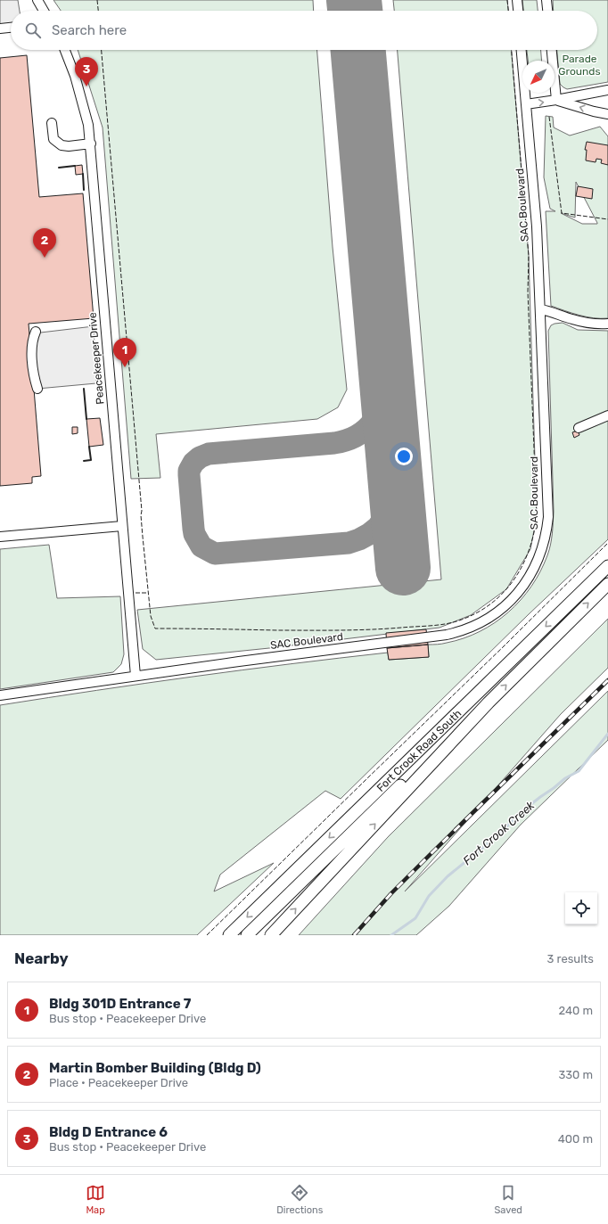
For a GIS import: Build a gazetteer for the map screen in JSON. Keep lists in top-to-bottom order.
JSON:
{
  "streets": {
    "main road": ["Fort Crook Road South"],
    "street": ["SAC Boulevard", "Peacekeeper Drive"]
  },
  "crossings": [
    ["SAC Boulevard", "Peacekeeper Drive"]
  ],
  "water": ["Fort Crook Creek"],
  "parks": ["Parade Grounds"],
  "north": "bottom left",
  "page": {
    "search": "Search here",
    "pins": ["3", "2", "1"],
    "heading": ["Nearby", "3 results"],
    "list": [
      {
        "mark": "1",
        "name": "Bldg 301D Entrance 7",
        "note": "Bus stop · Peacekeeper Drive",
        "value": "240 m"
      },
      {
        "mark": "2",
        "name": "Martin Bomber Building (Bldg D)",
        "note": "Place · Peacekeeper Drive",
        "value": "330 m"
      },
      {
        "mark": "3",
        "name": "Bldg D Entrance 6",
        "note": "Bus stop · Peacekeeper Drive",
        "value": "400 m"
      }
    ],
    "nav": ["Map", "Directions", "Saved"]
  }
}
